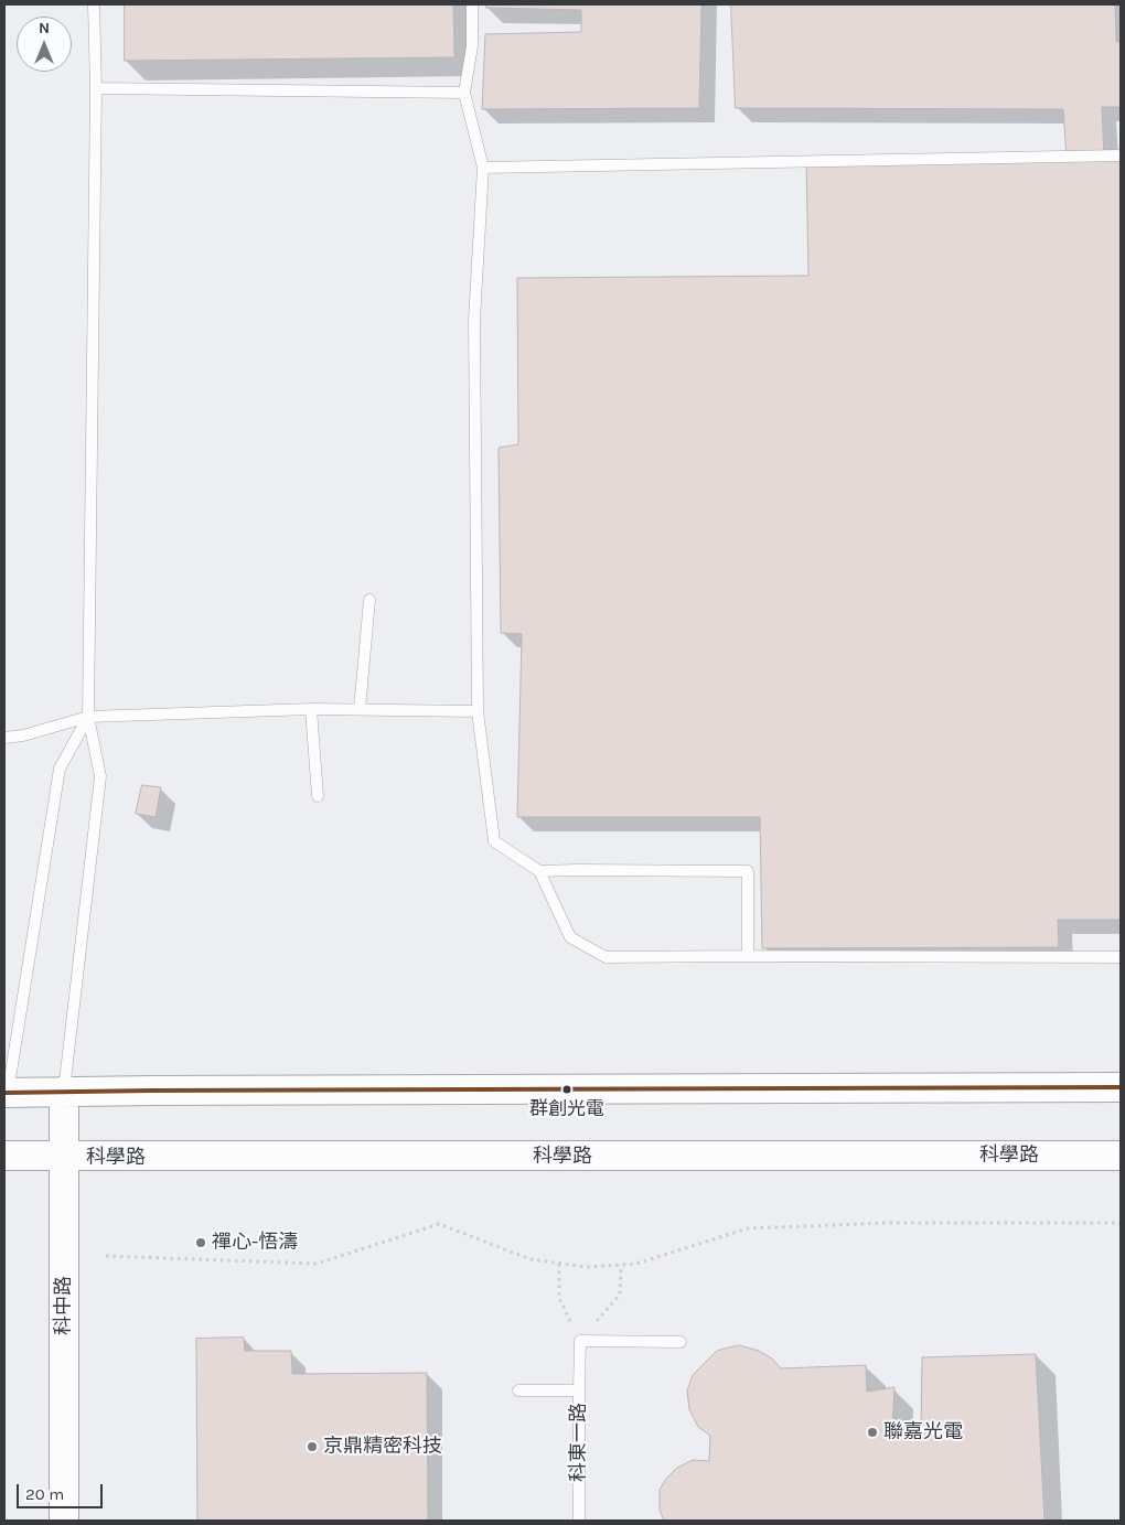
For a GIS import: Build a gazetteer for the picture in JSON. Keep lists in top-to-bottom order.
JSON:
{
  "streets": {
    "street": ["科學路", "科中路"],
    "lane": ["科東一路"]
  },
  "crossings": [
    ["科學路", "科中路"]
  ],
  "places": [
    "群創光電",
    "禪心-悟濤",
    "聯嘉光電",
    "京鼎精密科技"
  ],
  "scale_bar": "20 m",
  "north": "top"
}
